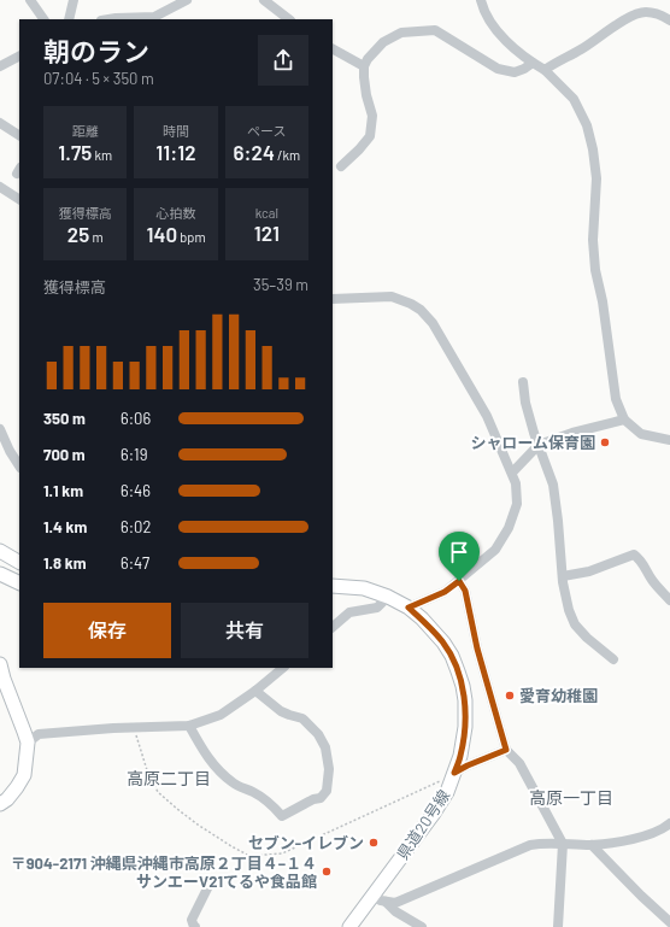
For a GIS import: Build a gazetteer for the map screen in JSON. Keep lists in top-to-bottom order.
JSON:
{
  "streets": {
    "main road": ["県道20号線"]
  },
  "districts": ["高原二丁目", "高原一丁目"],
  "places": [
    "シャローム保育園",
    "愛育幼稚園",
    "セブン-イレブン",
    "〒904-2171 沖縄県沖縄市高原２丁目４−１４ サンエーV21てるや食品館"
  ],
  "page": {
    "heading": ["朝のラン", "07:04 · 5 × 350 m"],
    "stats": [
      ["距離", "1.75 km"],
      ["時間", "11:12"],
      ["ペース", "6:24 /km"],
      ["獲得標高", "25 m"],
      ["心拍数", "140 bpm"],
      ["kcal", "121"]
    ],
    "chart": ["獲得標高", "35–39 m"],
    "list": [
      {
        "name": "350 m",
        "note": "6:06"
      },
      {
        "name": "700 m",
        "note": "6:19"
      },
      {
        "name": "1.1 km",
        "note": "6:46"
      },
      {
        "name": "1.4 km",
        "note": "6:02"
      },
      {
        "name": "1.8 km",
        "note": "6:47"
      }
    ],
    "buttons": ["保存", "共有"]
  }
}
